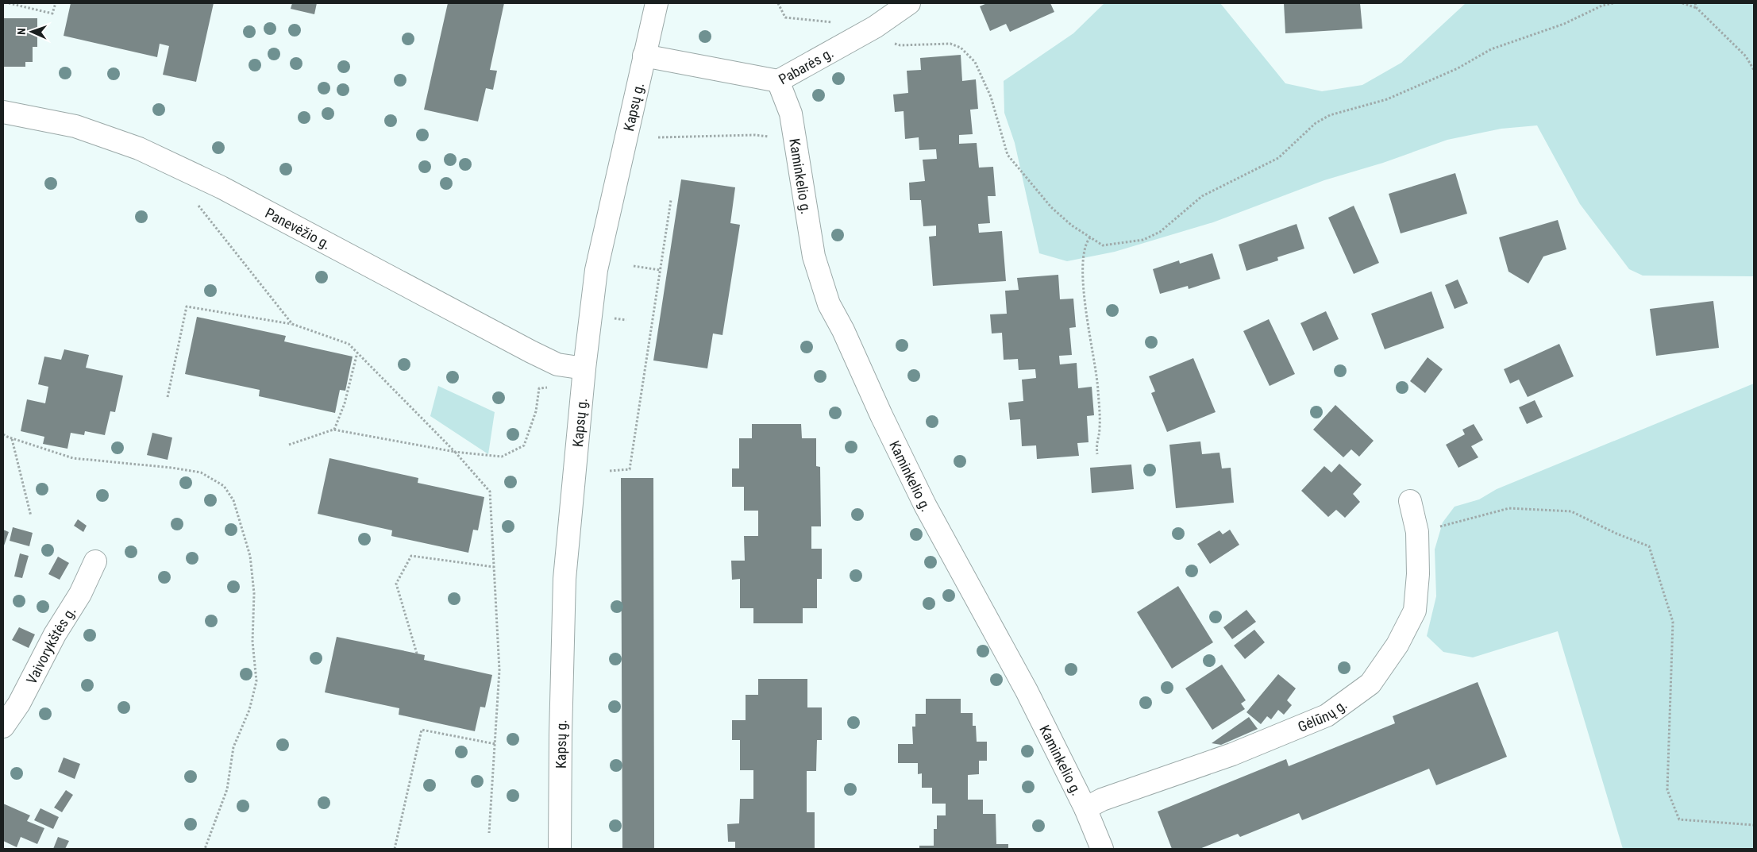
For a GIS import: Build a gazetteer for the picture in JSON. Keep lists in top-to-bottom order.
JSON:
{
  "streets": {
    "street": [
      "Pabarės g.",
      "Kapsų g.",
      "Kaminkelio g.",
      "Panevėžio g.",
      "Vaivorykštės g.",
      "Gėlūnų g."
    ]
  },
  "crossings": [
    ["Pabarės g.", "Kapsų g."],
    ["Pabarės g.", "Kaminkelio g."],
    ["Kapsų g.", "Panevėžio g."],
    ["Kaminkelio g.", "Gėlūnų g."]
  ],
  "north": "left"
}
